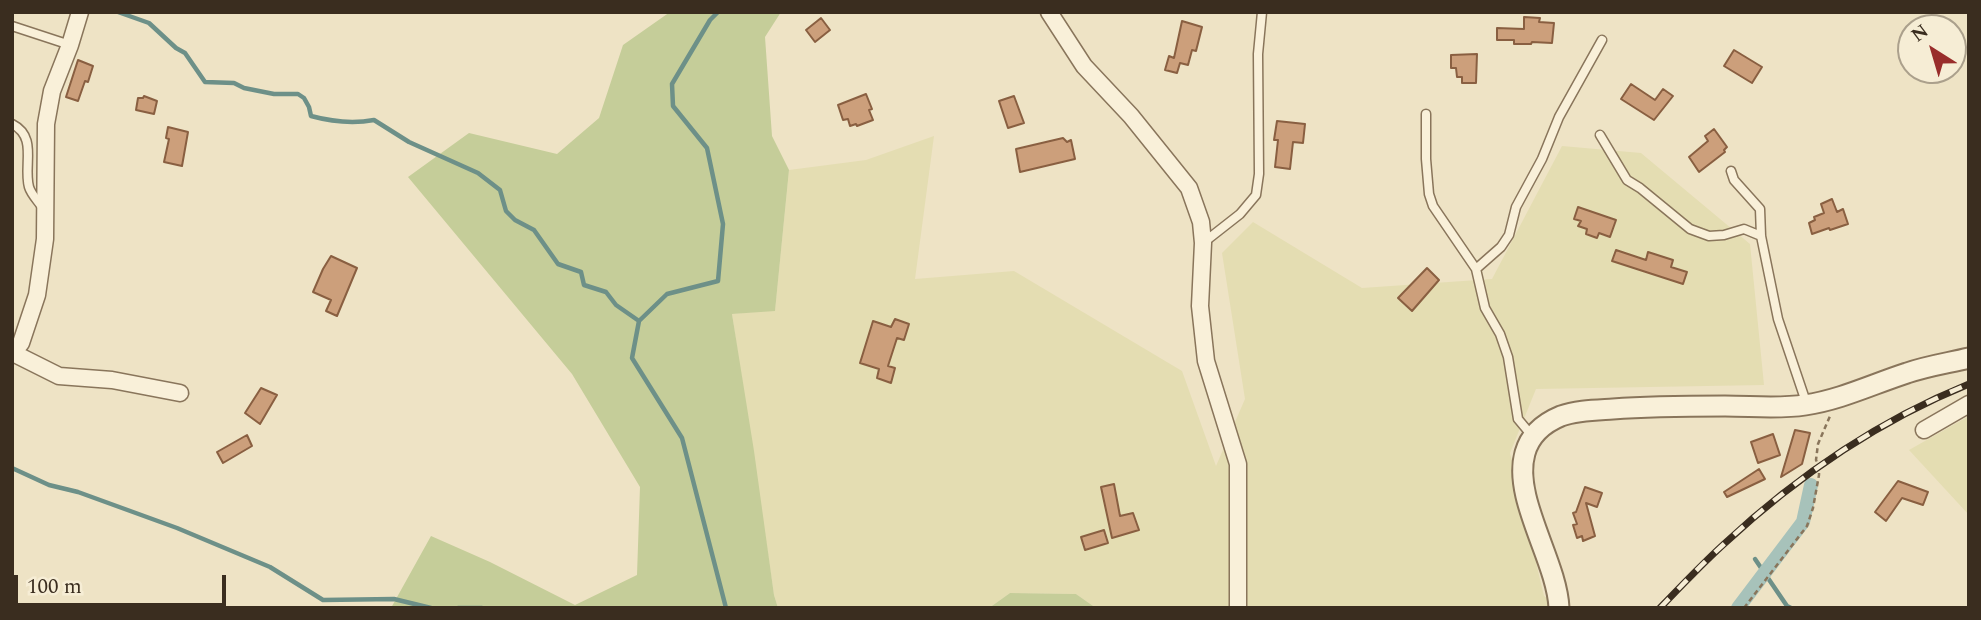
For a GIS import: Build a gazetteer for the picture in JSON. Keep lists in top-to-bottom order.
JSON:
{
  "scale_bar": "100 m",
  "north": "top left"
}
